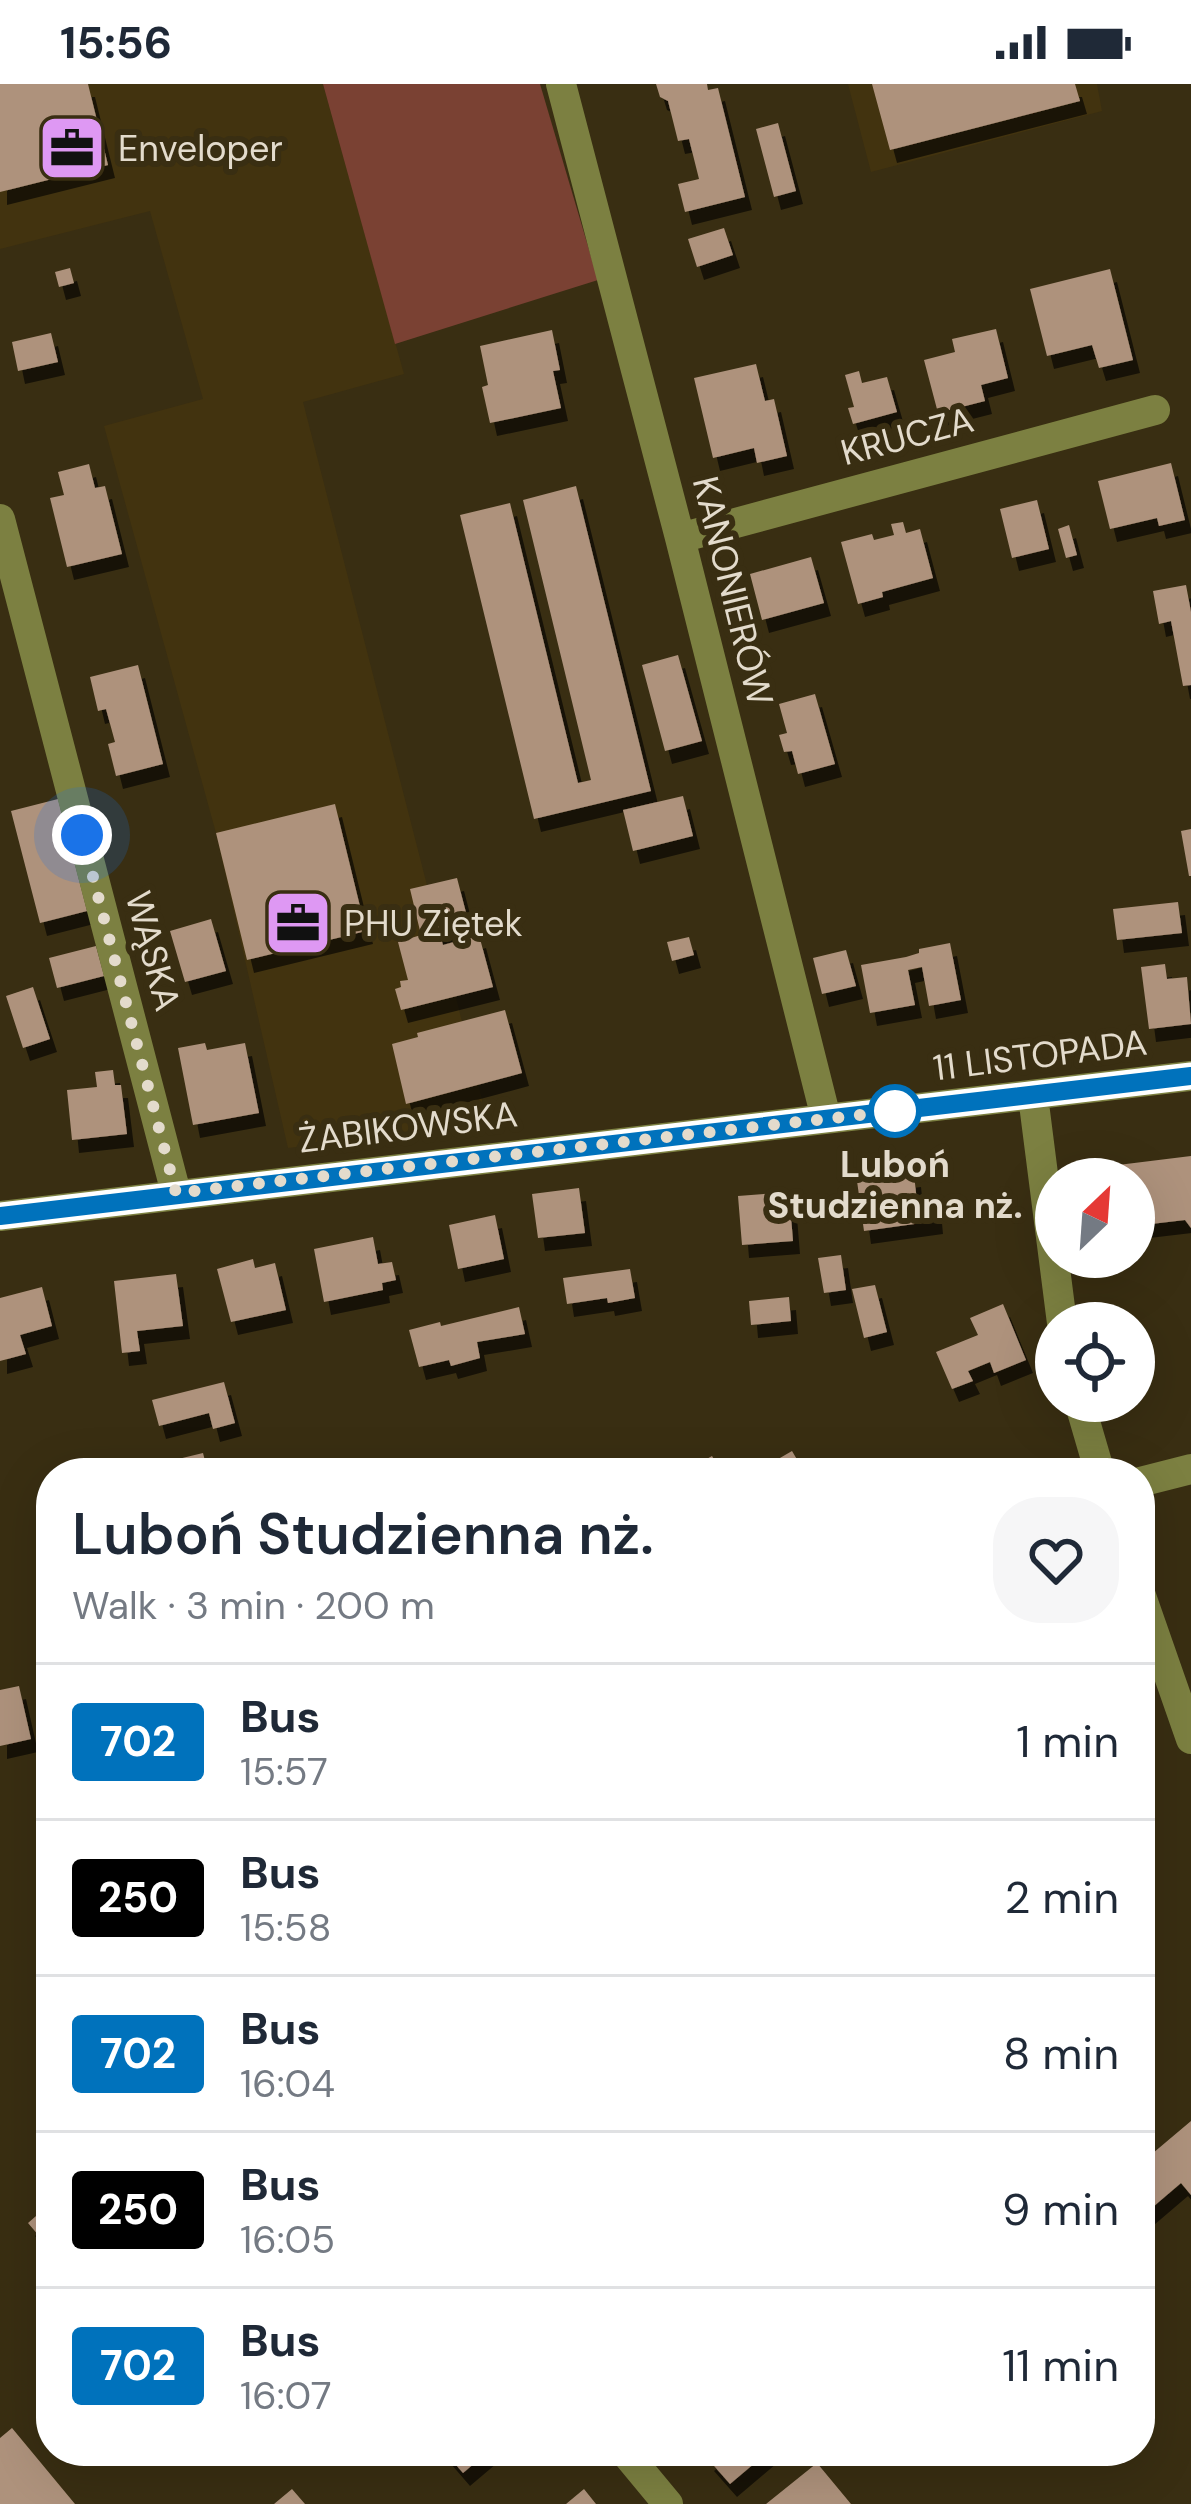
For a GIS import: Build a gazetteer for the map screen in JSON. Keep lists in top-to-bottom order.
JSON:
{
  "streets": {
    "street": [
      "KRUCZA",
      "KANONIERÓW",
      "WĄSKA",
      "11 LISTOPADA",
      "ŻABIKOWSKA"
    ]
  },
  "crossings": [
    ["KRUCZA", "KANONIERÓW"],
    ["KANONIERÓW", "11 LISTOPADA"],
    ["KANONIERÓW", "ŻABIKOWSKA"],
    ["WĄSKA", "ŻABIKOWSKA"],
    ["11 LISTOPADA", "ŻABIKOWSKA"]
  ],
  "places": {
    "office": ["Enveloper", "PHU Ziętek"],
    "other": ["Luboń Studzienna nż."]
  },
  "lines": ["bus line 702"],
  "north": "top right",
  "page": {
    "status": "15:56",
    "heading": ["Luboń Studzienna nż.", "Walk · 3 min · 200 m"],
    "list": [
      {
        "mark": "702",
        "name": "Bus",
        "note": "15:57",
        "value": "1 min"
      },
      {
        "mark": "250",
        "name": "Bus",
        "note": "15:58",
        "value": "2 min"
      },
      {
        "mark": "702",
        "name": "Bus",
        "note": "16:04",
        "value": "8 min"
      },
      {
        "mark": "250",
        "name": "Bus",
        "note": "16:05",
        "value": "9 min"
      },
      {
        "mark": "702",
        "name": "Bus",
        "note": "16:07",
        "value": "11 min"
      }
    ]
  }
}
